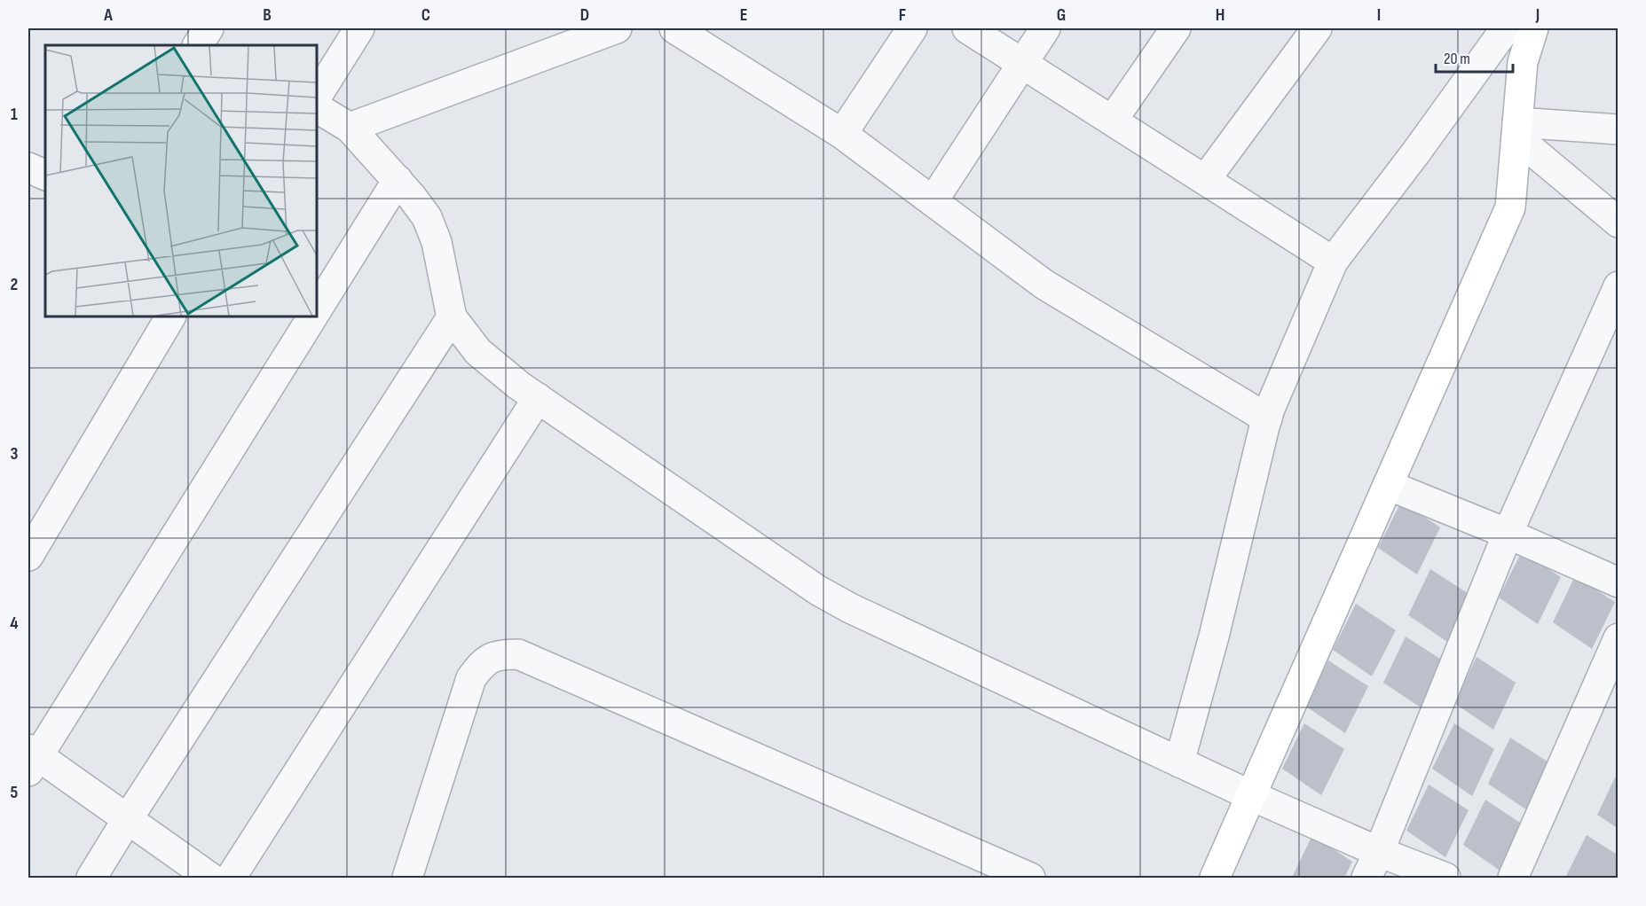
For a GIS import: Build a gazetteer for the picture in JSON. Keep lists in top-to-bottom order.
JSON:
{
  "scale_bar": "20 m",
  "grid": {
    "columns": [
      "A",
      "B",
      "C",
      "D",
      "E",
      "F",
      "G",
      "H",
      "I",
      "J"
    ],
    "rows": [
      "1",
      "2",
      "3",
      "4",
      "5"
    ]
  }
}
